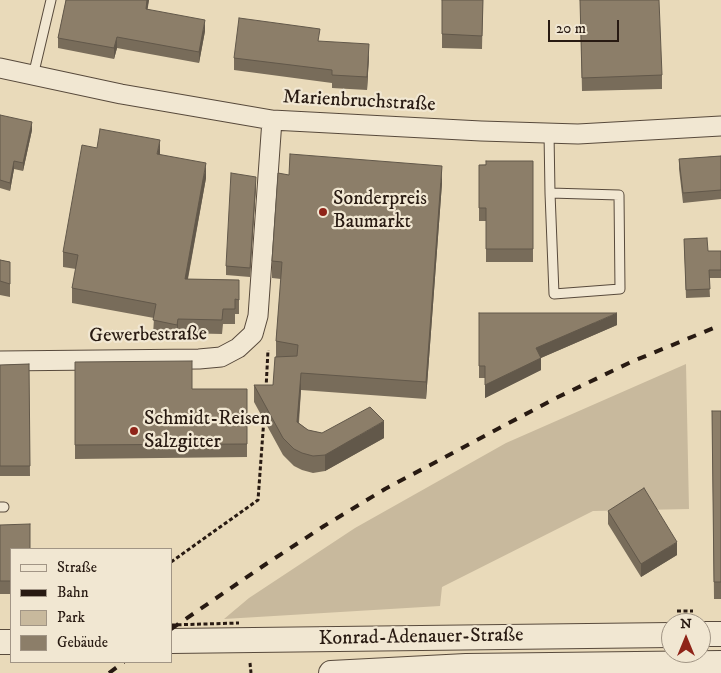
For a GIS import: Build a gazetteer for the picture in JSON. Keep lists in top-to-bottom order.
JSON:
{
  "streets": {
    "street": ["Marienbruchstraße", "Gewerbestraße", "Konrad-Adenauer-Straße"]
  },
  "crossings": [
    ["Marienbruchstraße", "Gewerbestraße"]
  ],
  "places": ["Sonderpreis Baumarkt", "Schmidt-Reisen Salzgitter"],
  "legend": [
    "Straße",
    "Bahn",
    "Park",
    "Gebäude"
  ],
  "scale_bar": "20 m",
  "north": "top"
}
